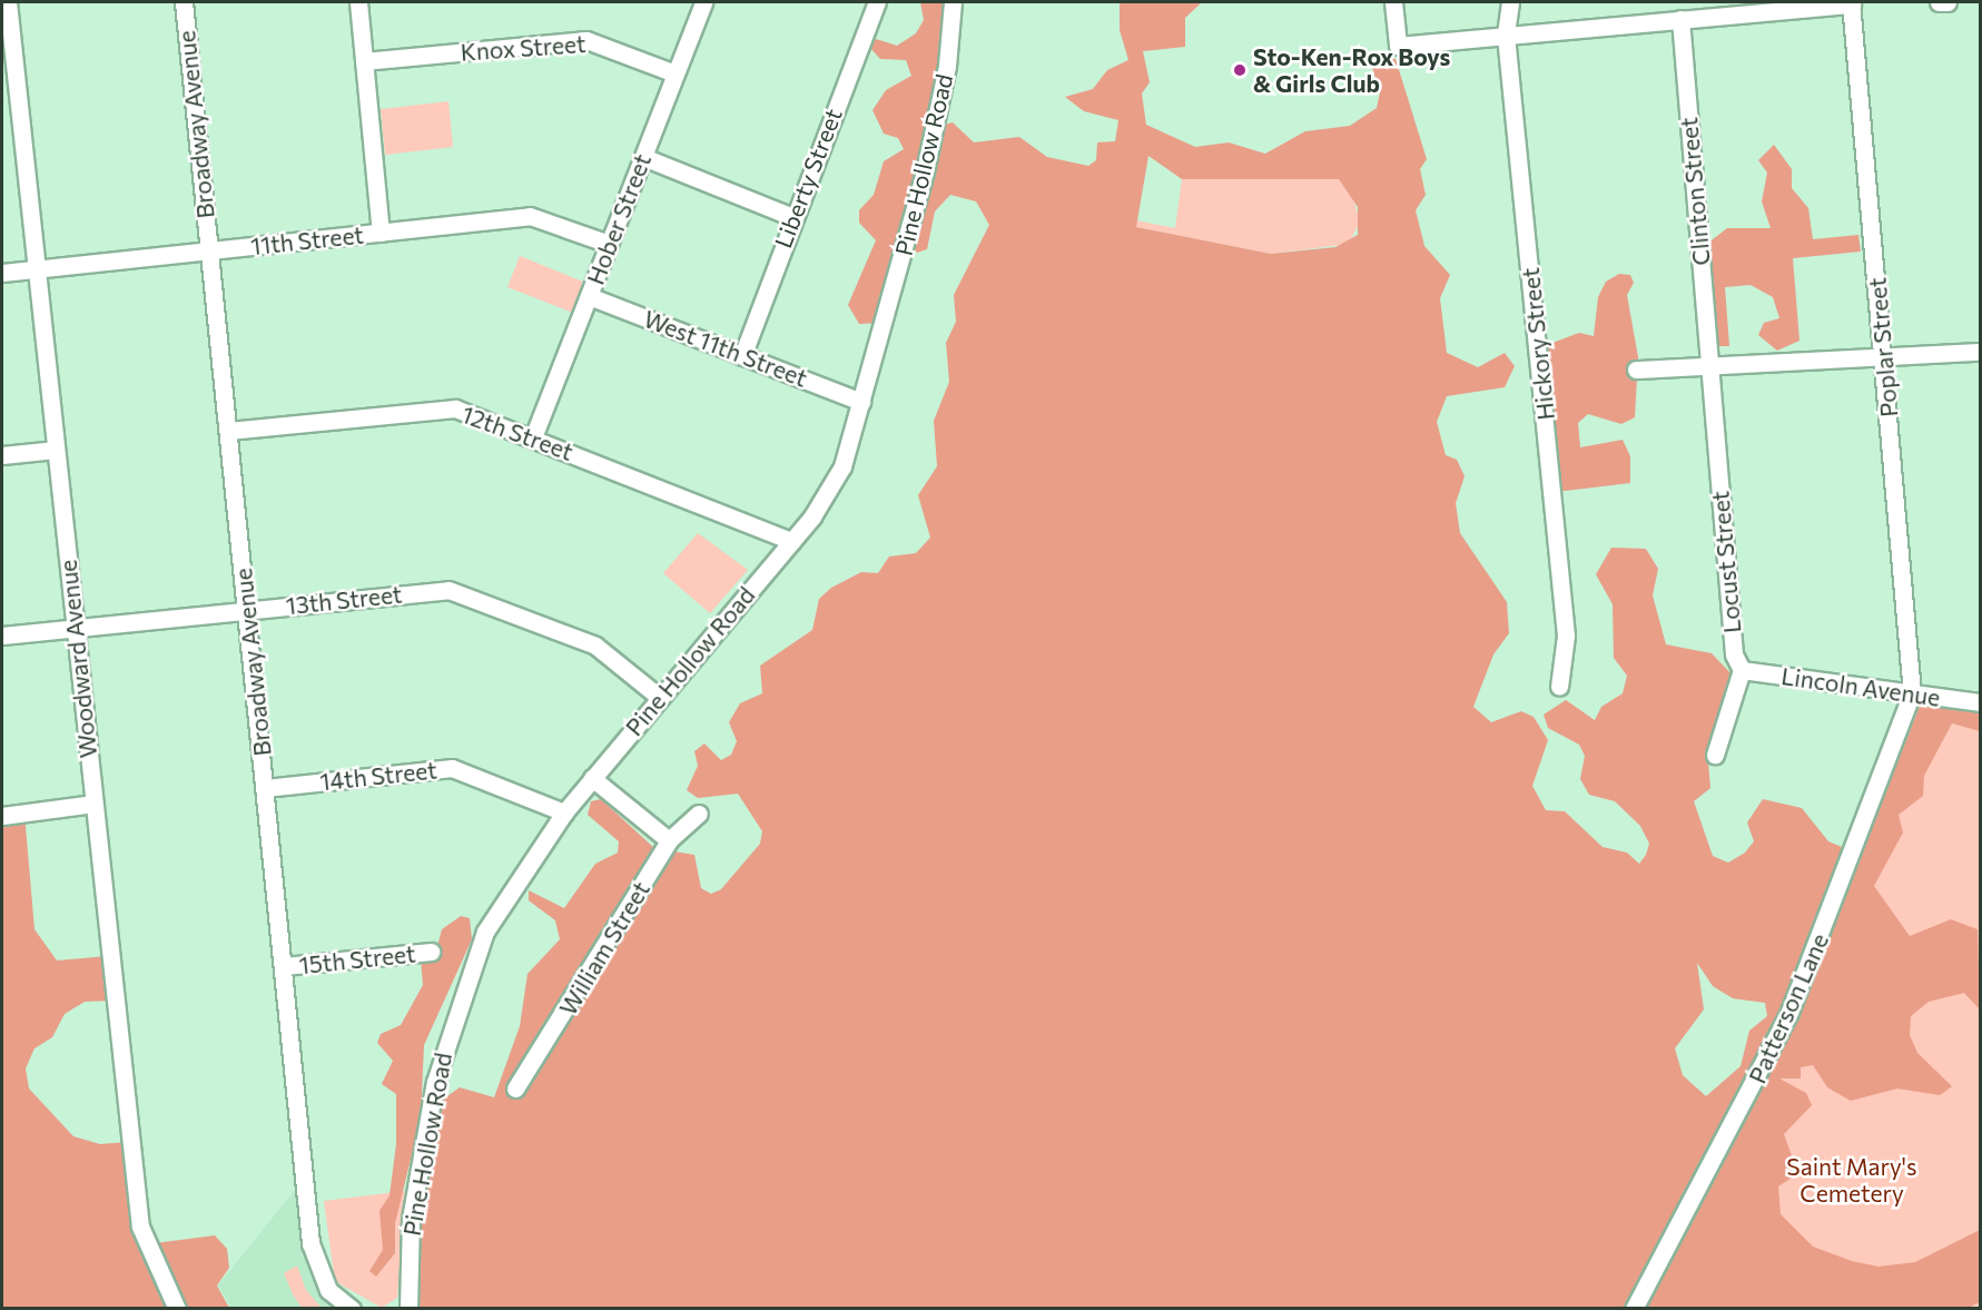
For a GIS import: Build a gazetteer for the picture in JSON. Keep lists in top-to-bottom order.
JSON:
{
  "streets": {
    "street": [
      "Knox Street",
      "Broadway Avenue",
      "Pine Hollow Road",
      "Liberty Street",
      "Clinton Street",
      "Hober Street",
      "11th Street",
      "Hickory Street",
      "Poplar Street",
      "West 11th Street",
      "12th Street",
      "Locust Street",
      "13th Street",
      "Woodward Avenue",
      "Lincoln Avenue",
      "14th Street",
      "William Street",
      "15th Street",
      "Patterson Lane"
    ]
  },
  "crossings": [
    ["Knox Street", "Hober Street"],
    ["Broadway Avenue", "11th Street"],
    ["Broadway Avenue", "12th Street"],
    ["Broadway Avenue", "13th Street"],
    ["Broadway Avenue", "14th Street"],
    ["Broadway Avenue", "15th Street"],
    ["Pine Hollow Road", "West 11th Street"],
    ["Pine Hollow Road", "12th Street"],
    ["Pine Hollow Road", "13th Street"],
    ["Pine Hollow Road", "14th Street"],
    ["Liberty Street", "West 11th Street"],
    ["Clinton Street", "Locust Street"],
    ["Hober Street", "11th Street"],
    ["Hober Street", "West 11th Street"],
    ["Hober Street", "12th Street"],
    ["11th Street", "Woodward Avenue"],
    ["Poplar Street", "Lincoln Avenue"],
    ["Poplar Street", "Patterson Lane"],
    ["Locust Street", "Lincoln Avenue"],
    ["13th Street", "Woodward Avenue"],
    ["Lincoln Avenue", "Patterson Lane"]
  ],
  "parks": ["Saint Mary's Cemetery"],
  "places": ["Sto-Ken-Rox Boys & Girls Club"]
}
